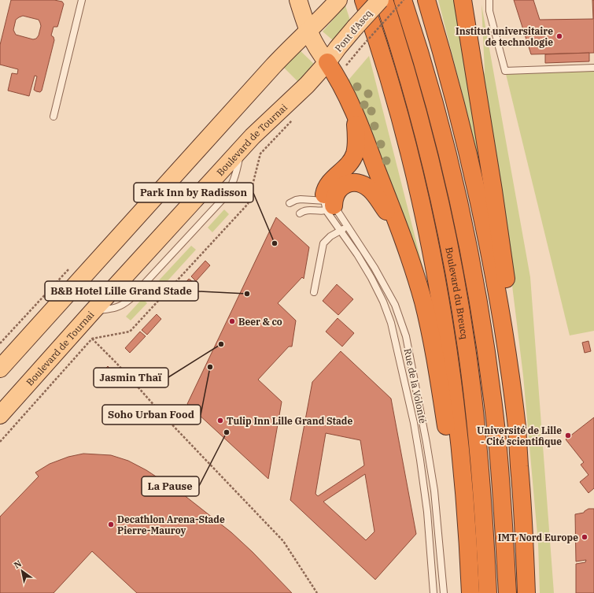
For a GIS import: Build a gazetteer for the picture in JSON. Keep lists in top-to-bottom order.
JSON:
{
  "streets": {
    "highway": ["Boulevard du Breucq"],
    "main road": ["Pont d'Ascq", "Boulevard de Tournai"],
    "lane": ["Rue de la Volonté"]
  },
  "crossings": [
    ["Pont d'Ascq", "Boulevard de Tournai"],
    ["Pont d'Ascq", "Boulevard du Breucq"]
  ],
  "places": [
    "Institut universitaire de technologie",
    "Park Inn by Radisson",
    "B&B Hotel Lille Grand Stade",
    "Beer & co",
    "Jasmin Thaï",
    "Soho Urban Food",
    "Tulip Inn Lille Grand Stade",
    "La Pause",
    "Université de Lille ‐ Cité scientifique",
    "Decathlon Arena-Stade Pierre-Mauroy",
    "IMT Nord Europe"
  ],
  "north": "top left"
}
